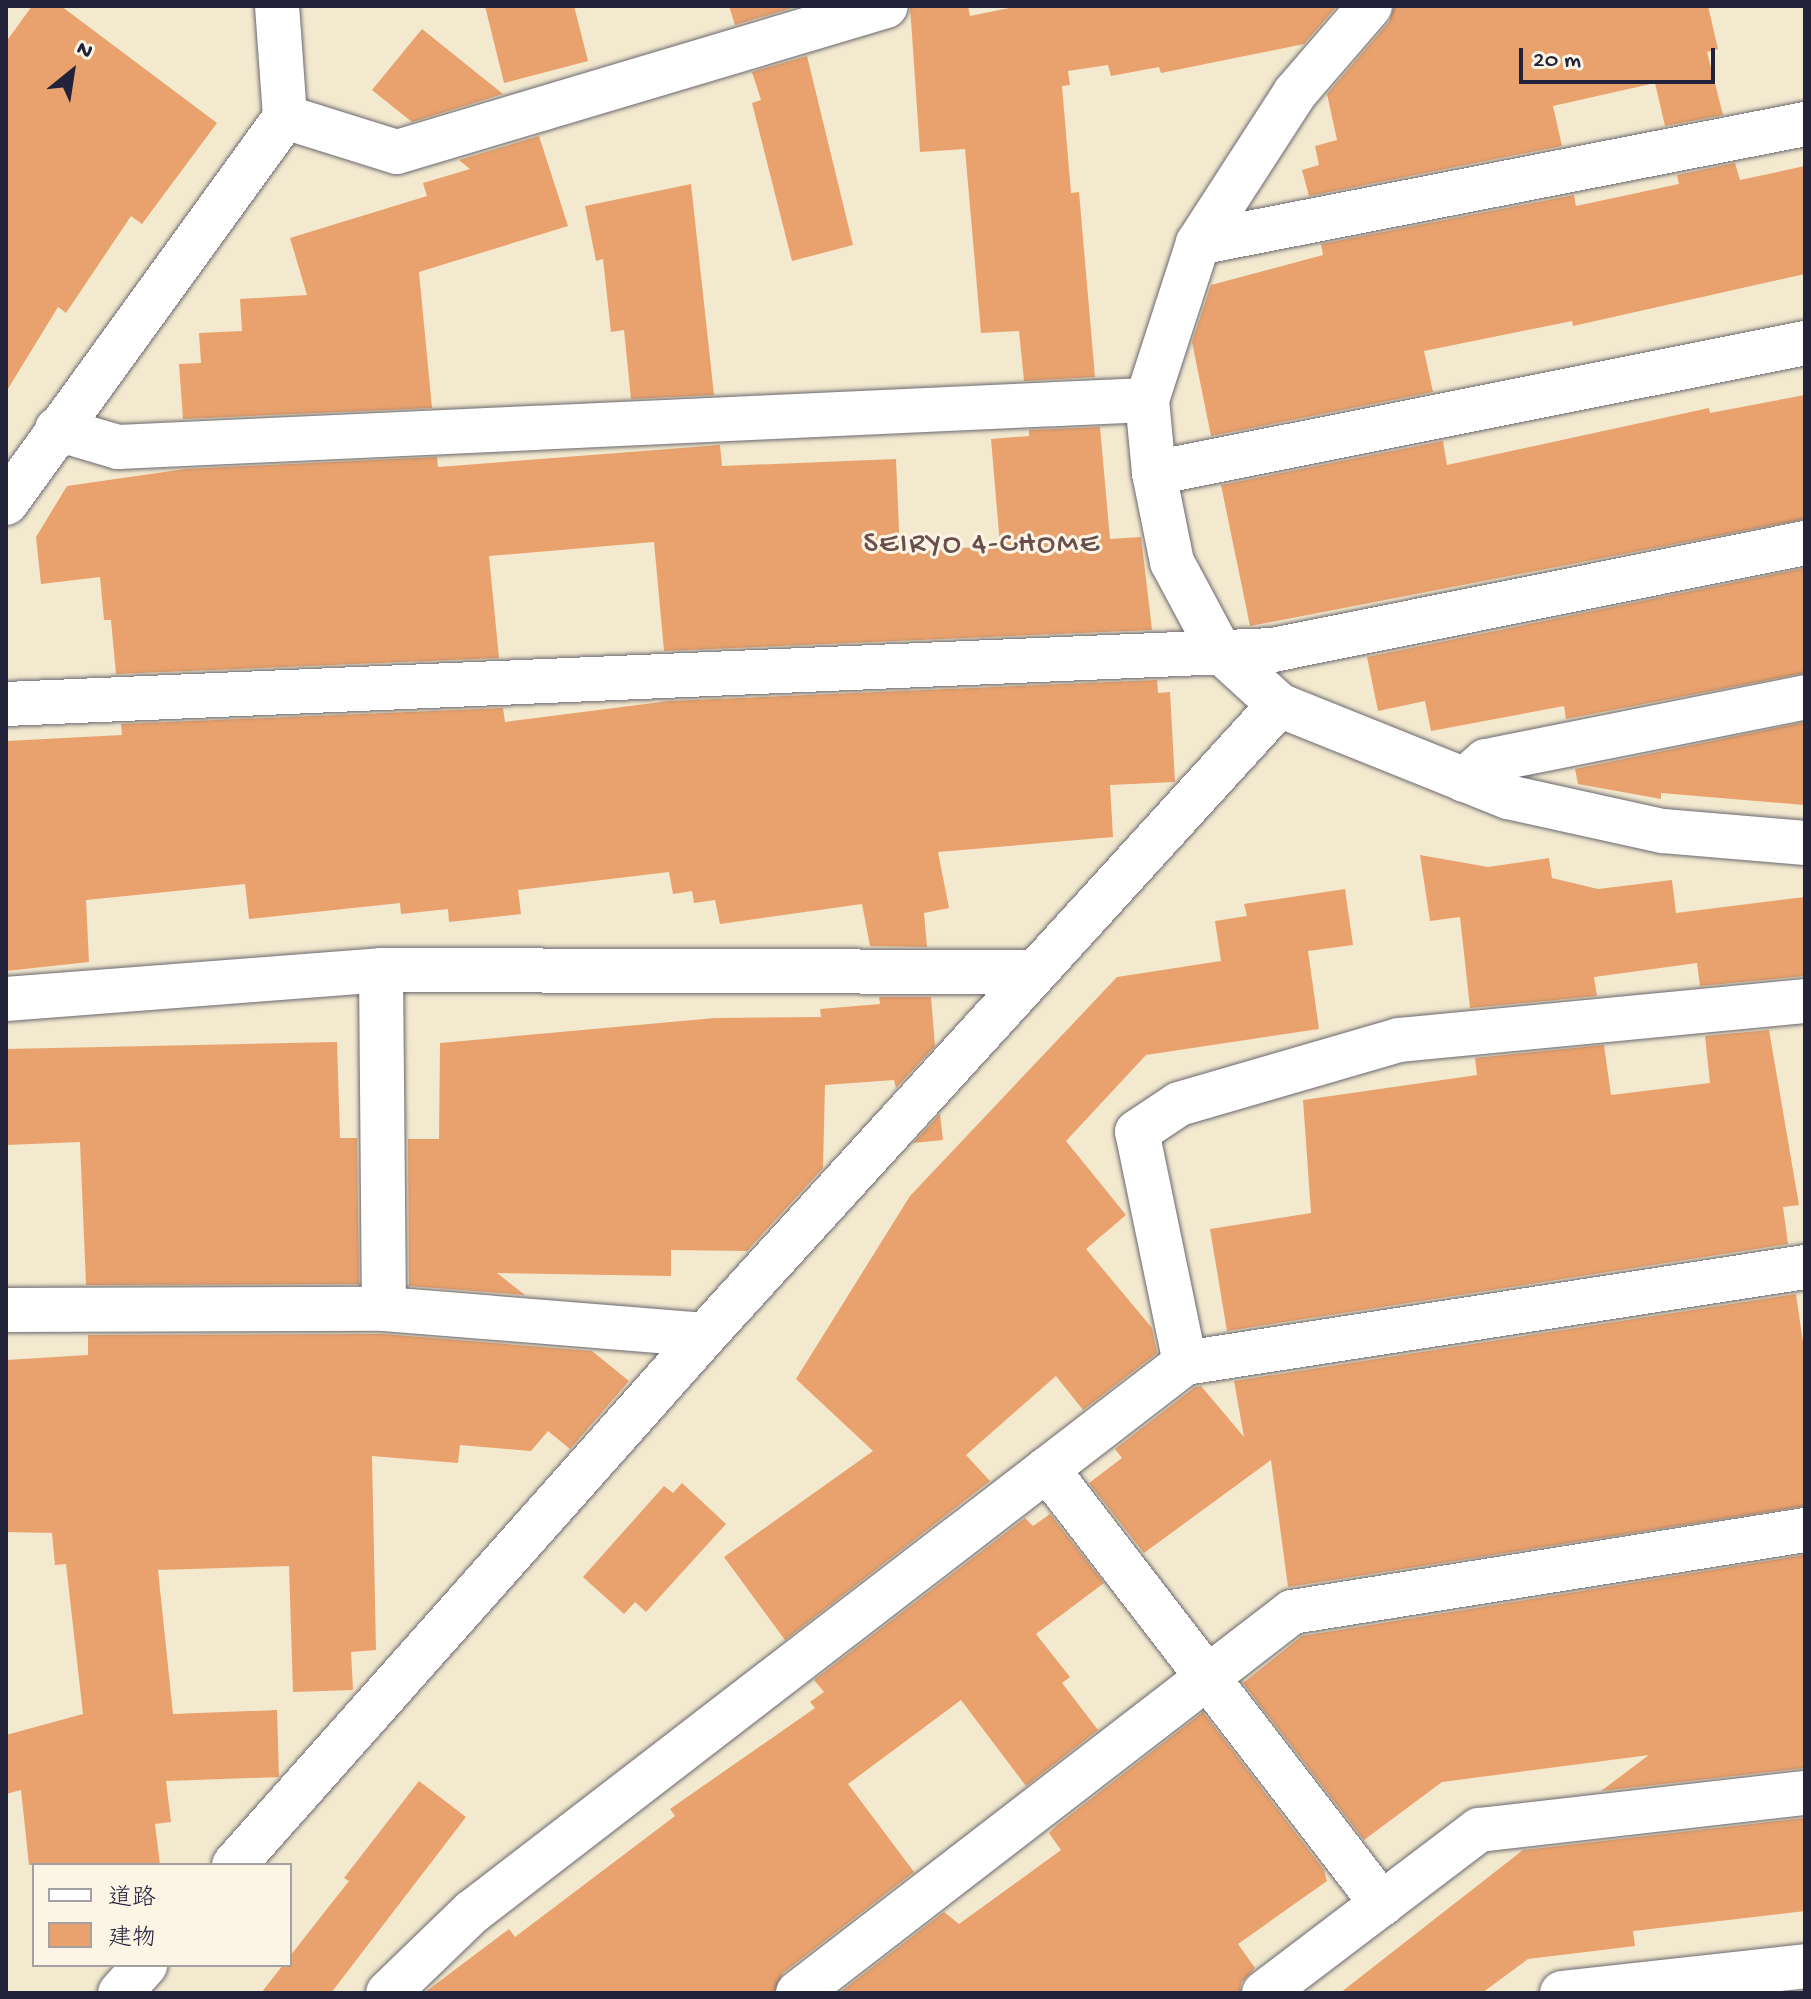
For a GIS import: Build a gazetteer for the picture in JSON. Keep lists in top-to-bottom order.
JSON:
{
  "districts": ["SEIRYO 4-CHOME"],
  "legend": ["道路", "建物"],
  "scale_bar": "20 m",
  "north": "top right"
}
